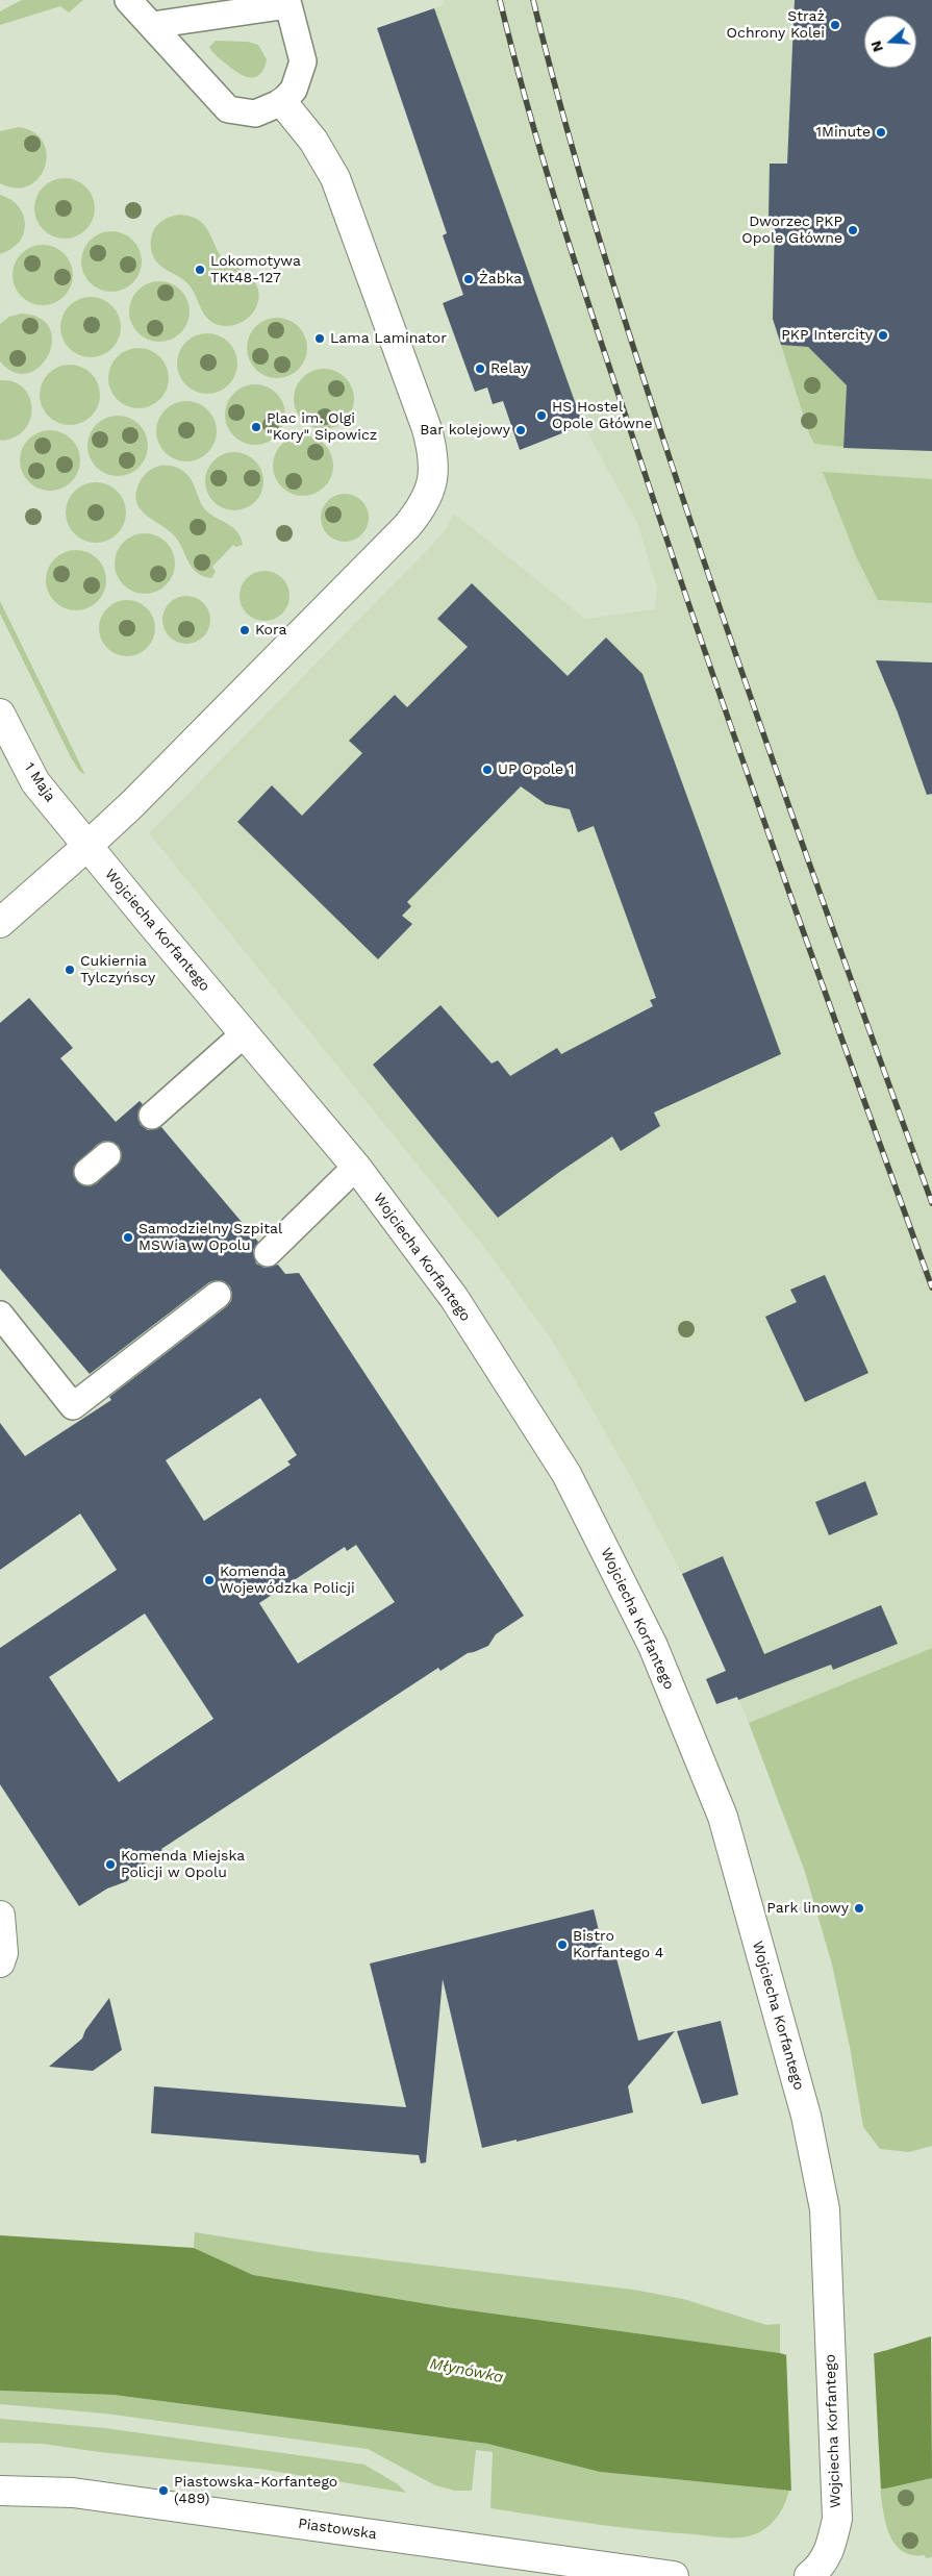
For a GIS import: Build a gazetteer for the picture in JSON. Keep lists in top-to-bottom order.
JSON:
{
  "streets": {
    "street": ["1 Maja", "Wojciecha Korfantego", "Piastowska"]
  },
  "crossings": [
    ["1 Maja", "Wojciecha Korfantego"]
  ],
  "water": ["Młynówka"],
  "places": [
    "Straż Ochrony Kolei",
    "1Minute",
    "Dworzec PKP Opole Główne",
    "Lokomotywa TKt48-127",
    "Żabka",
    "PKP Intercity",
    "Lama Laminator",
    "Relay",
    "HS Hostel Opole Główne",
    "Plac im. Olgi \"Kory\" Sipowicz",
    "Bar kolejowy",
    "Kora",
    "UP Opole 1",
    "Cukiernia Tylczyńscy",
    "Samodzielny Szpital MSWia w Opolu",
    "Komenda Wojewódzka Policji",
    "Komenda Miejska Policji w Opolu",
    "Park linowy",
    "Bistro Korfantego 4",
    "Piastowska-Korfantego (489)"
  ],
  "north": "left"
}
